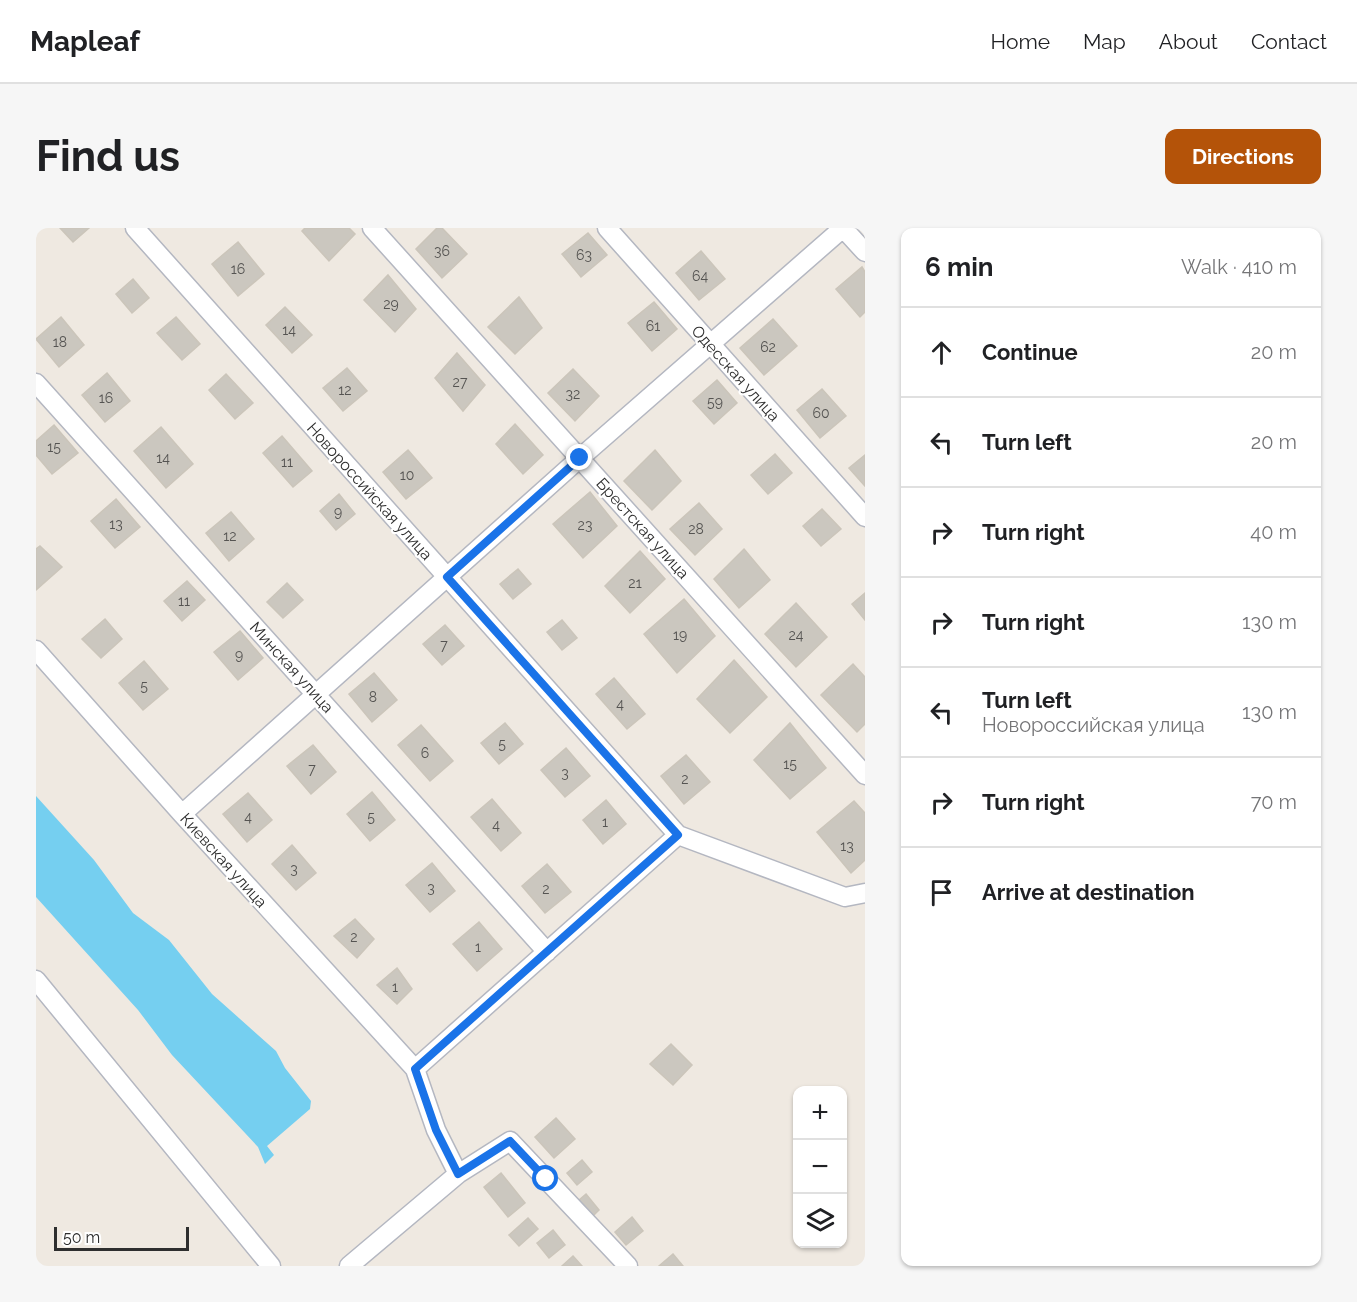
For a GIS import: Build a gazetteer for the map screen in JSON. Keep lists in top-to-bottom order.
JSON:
{
  "streets": {
    "street": [
      "Одесская улица",
      "Новороссийская улица",
      "Брестская улица",
      "Минская улица",
      "Киевская улица"
    ]
  },
  "house_numbers": [
    "36",
    "63",
    "16",
    "64",
    "29",
    "61",
    "14",
    "18",
    "62",
    "27",
    "12",
    "32",
    "16",
    "59",
    "60",
    "15",
    "14",
    "11",
    "10",
    "9",
    "13",
    "23",
    "28",
    "12",
    "21",
    "11",
    "19",
    "24",
    "7",
    "9",
    "5",
    "8",
    "4",
    "5",
    "6",
    "15",
    "7",
    "3",
    "2",
    "4",
    "5",
    "1",
    "4",
    "13",
    "3",
    "3",
    "2",
    "2",
    "1",
    "1"
  ],
  "scale_bar": "50 m",
  "page": {
    "header": "Mapleaf",
    "nav": [
      "Home",
      "Map",
      "About",
      "Contact"
    ],
    "buttons": "Directions",
    "title": "Find us",
    "heading": ["6 min", "Walk · 410 m"],
    "list": [
      ["Continue", "20 m"],
      ["Turn left", "20 m"],
      ["Turn right", "40 m"],
      ["Turn right", "130 m"],
      ["Turn left", "Новороссийская улица", "130 m"],
      ["Turn right", "70 m"],
      "Arrive at destination"
    ],
    "map_buttons": ["+", "−"],
    "scale": "50 m"
  }
}
